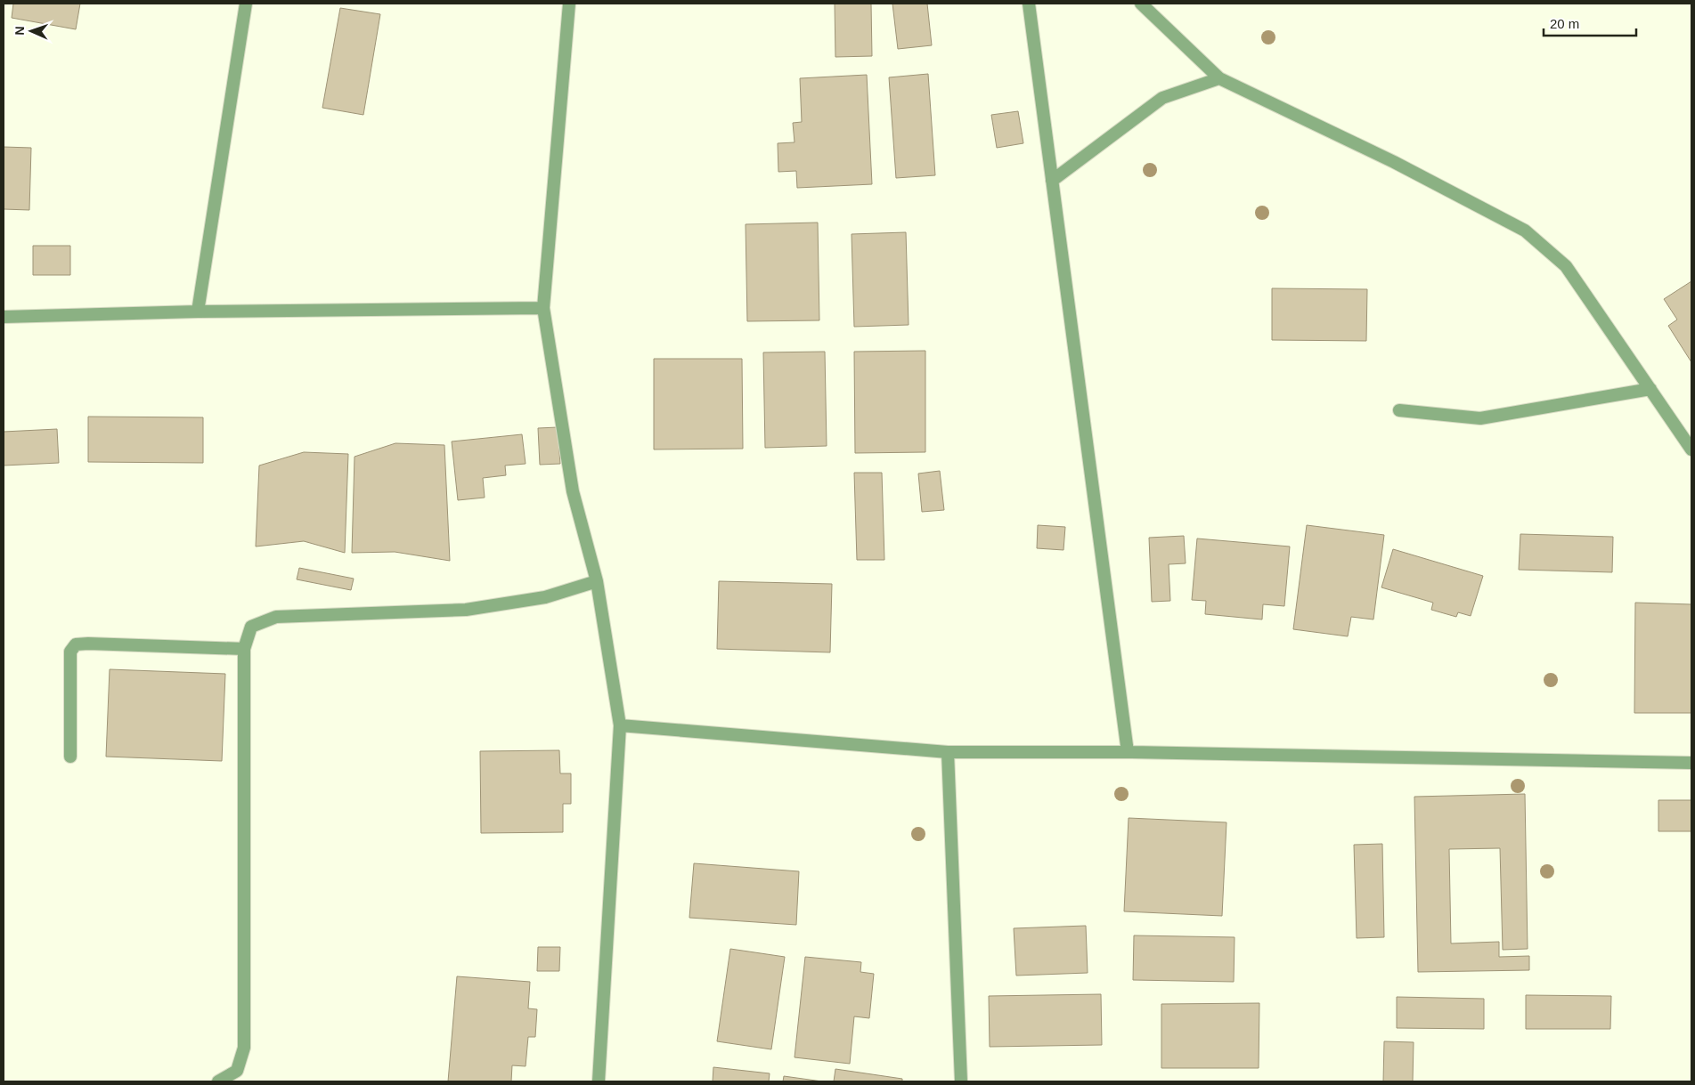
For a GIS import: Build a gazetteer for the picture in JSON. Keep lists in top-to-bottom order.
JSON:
{
  "scale_bar": "20 m",
  "north": "left"
}
